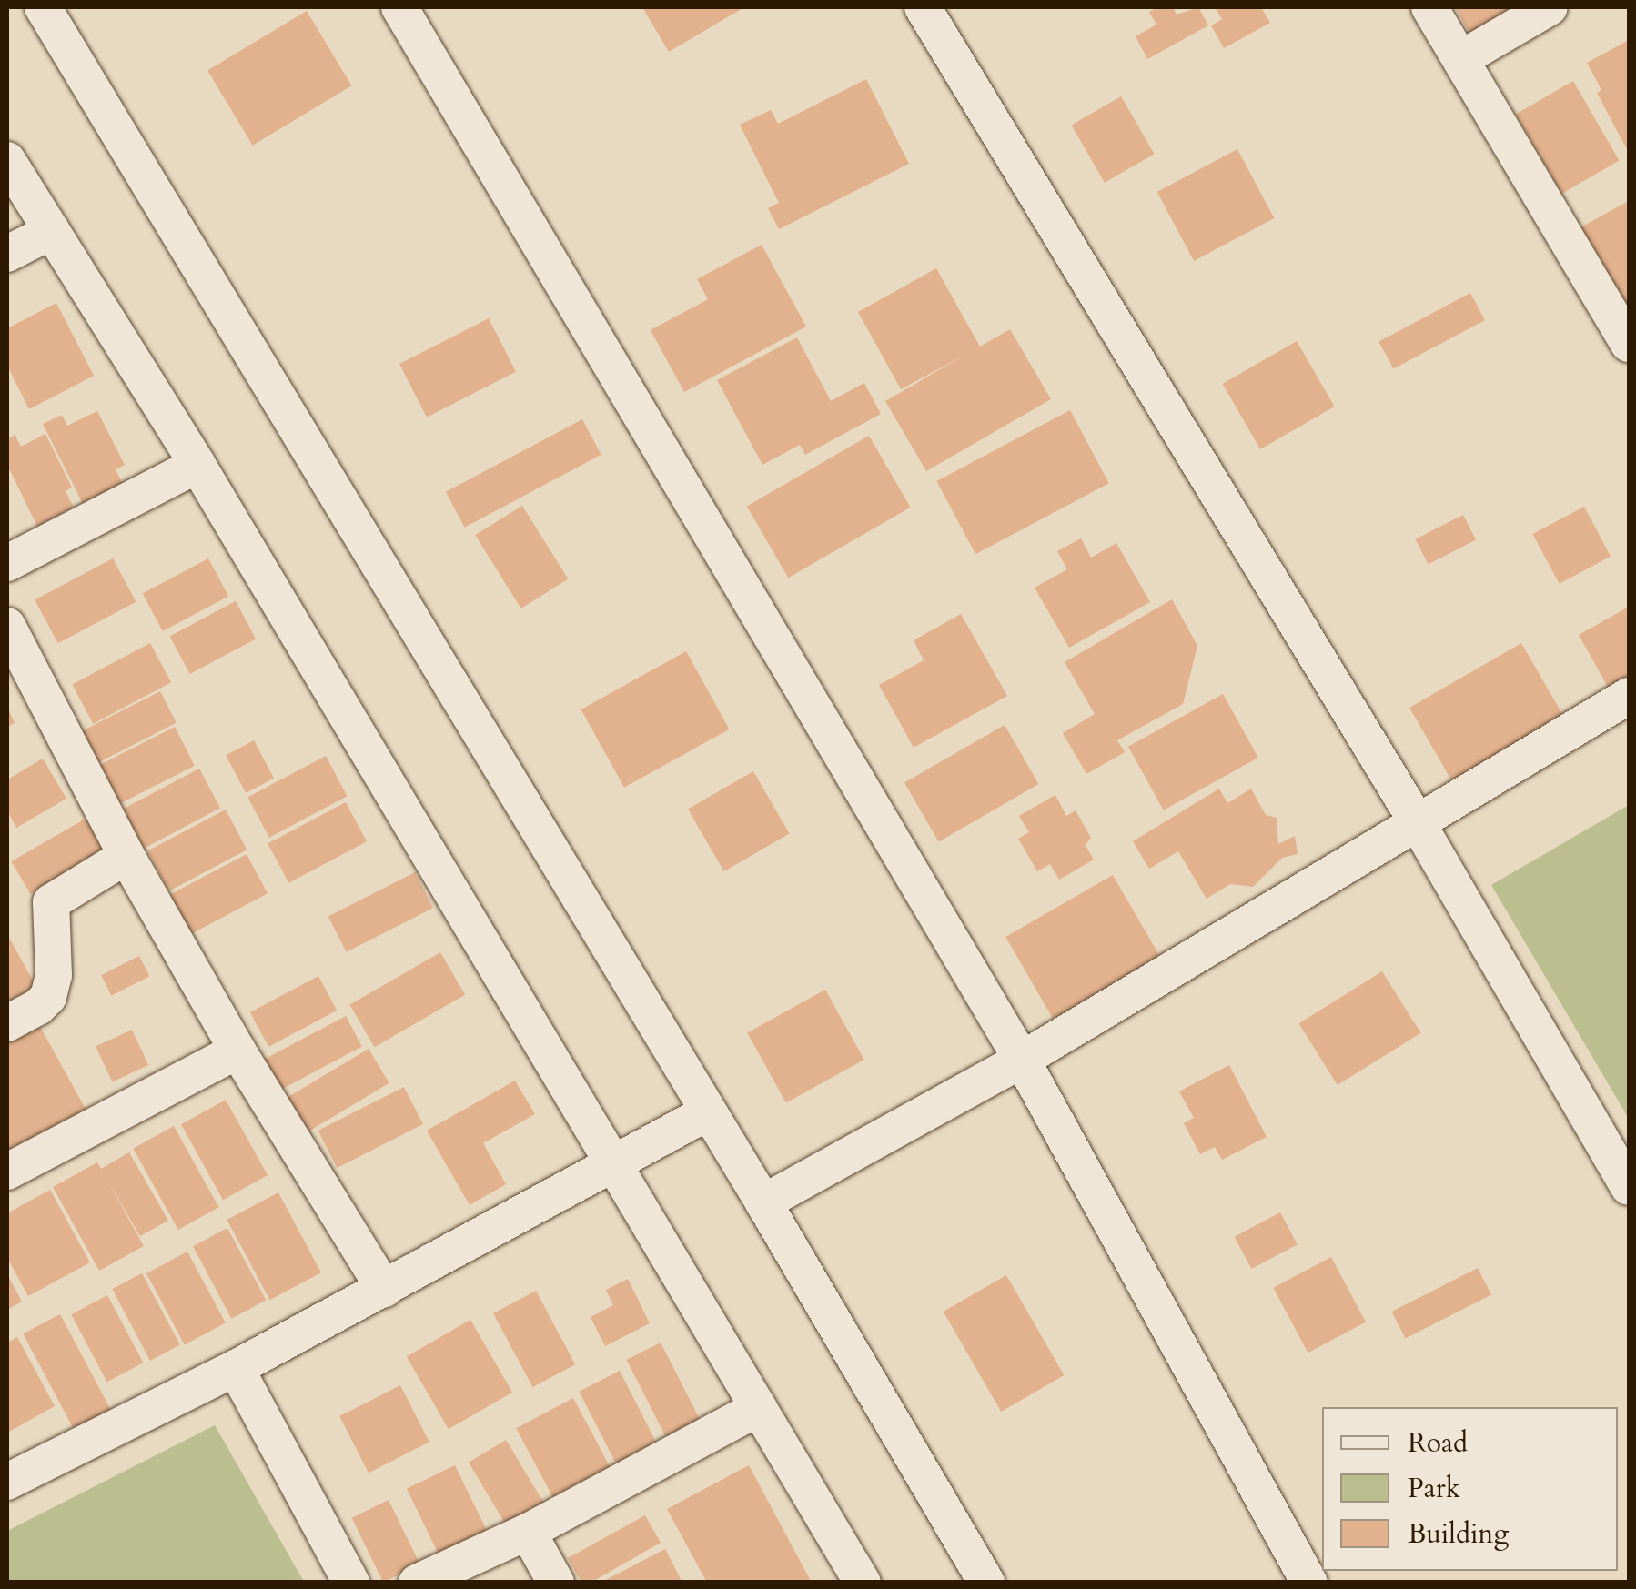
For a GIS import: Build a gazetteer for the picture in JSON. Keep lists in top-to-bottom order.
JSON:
{
  "legend": ["Road", "Park", "Building"]
}
